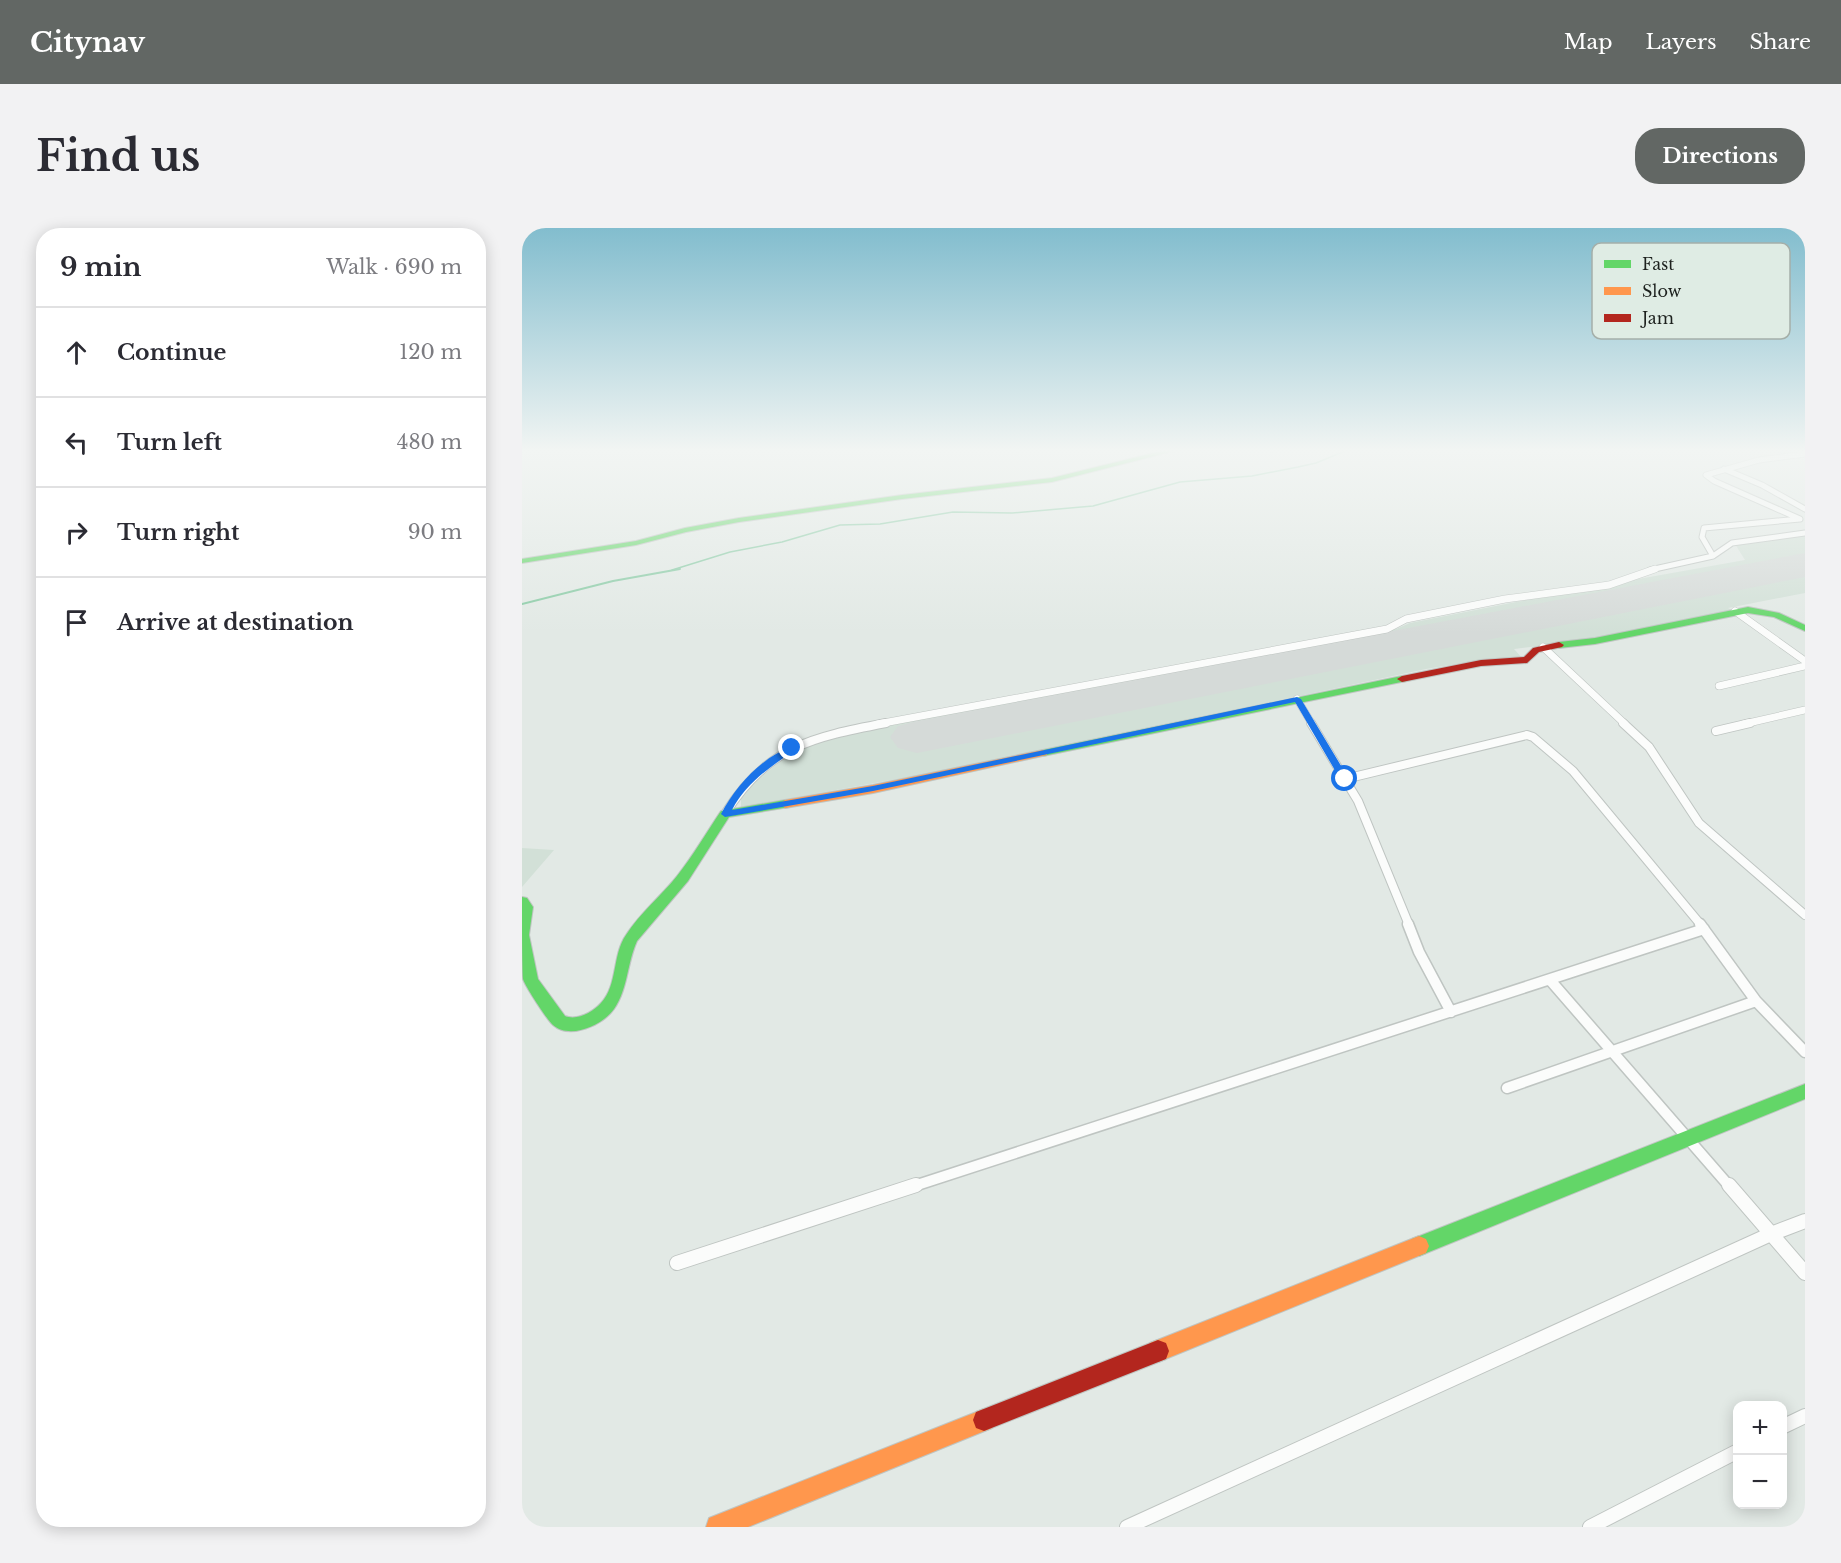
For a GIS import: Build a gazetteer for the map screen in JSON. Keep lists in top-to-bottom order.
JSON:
{
  "legend": ["Fast", "Slow", "Jam"],
  "page": {
    "header": "Citynav",
    "nav": ["Map", "Layers", "Share"],
    "buttons": "Directions",
    "title": "Find us",
    "heading": ["9 min", "Walk · 690 m"],
    "list": [
      ["Continue", "120 m"],
      ["Turn left", "480 m"],
      ["Turn right", "90 m"],
      "Arrive at destination"
    ],
    "map_buttons": ["+", "−"]
  }
}
